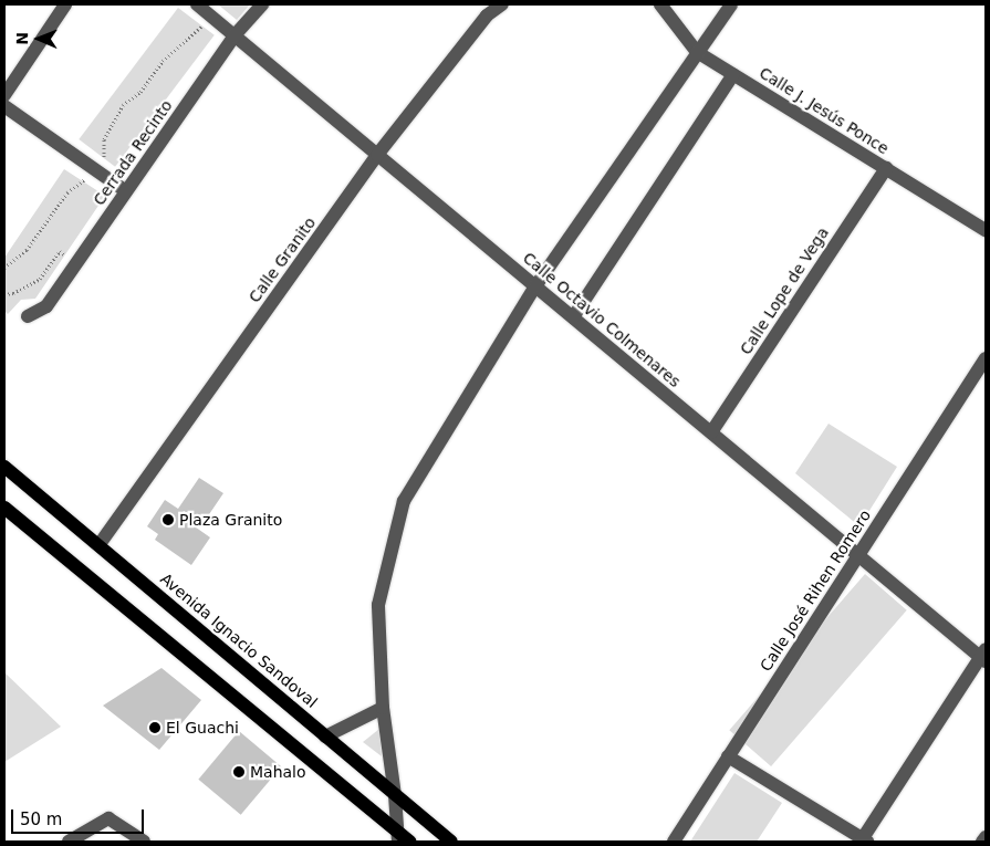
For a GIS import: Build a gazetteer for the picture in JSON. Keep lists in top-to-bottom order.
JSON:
{
  "streets": {
    "main road": ["Avenida Ignacio Sandoval"],
    "street": [
      "Calle J. Jesús Ponce",
      "Cerrada Recinto",
      "Calle Granito",
      "Calle Lope de Vega",
      "Calle Octavio Colmenares",
      "Calle José Rihen Romero"
    ]
  },
  "crossings": [
    ["Calle J. Jesús Ponce", "Calle Lope de Vega"],
    ["Cerrada Recinto", "Calle Octavio Colmenares"],
    ["Calle Granito", "Calle Octavio Colmenares"],
    ["Calle Granito", "Avenida Ignacio Sandoval"],
    ["Calle Lope de Vega", "Calle Octavio Colmenares"],
    ["Calle Octavio Colmenares", "Calle José Rihen Romero"]
  ],
  "places": ["Plaza Granito", "El Guachi", "Mahalo"],
  "scale_bar": "50 m",
  "north": "left"
}
